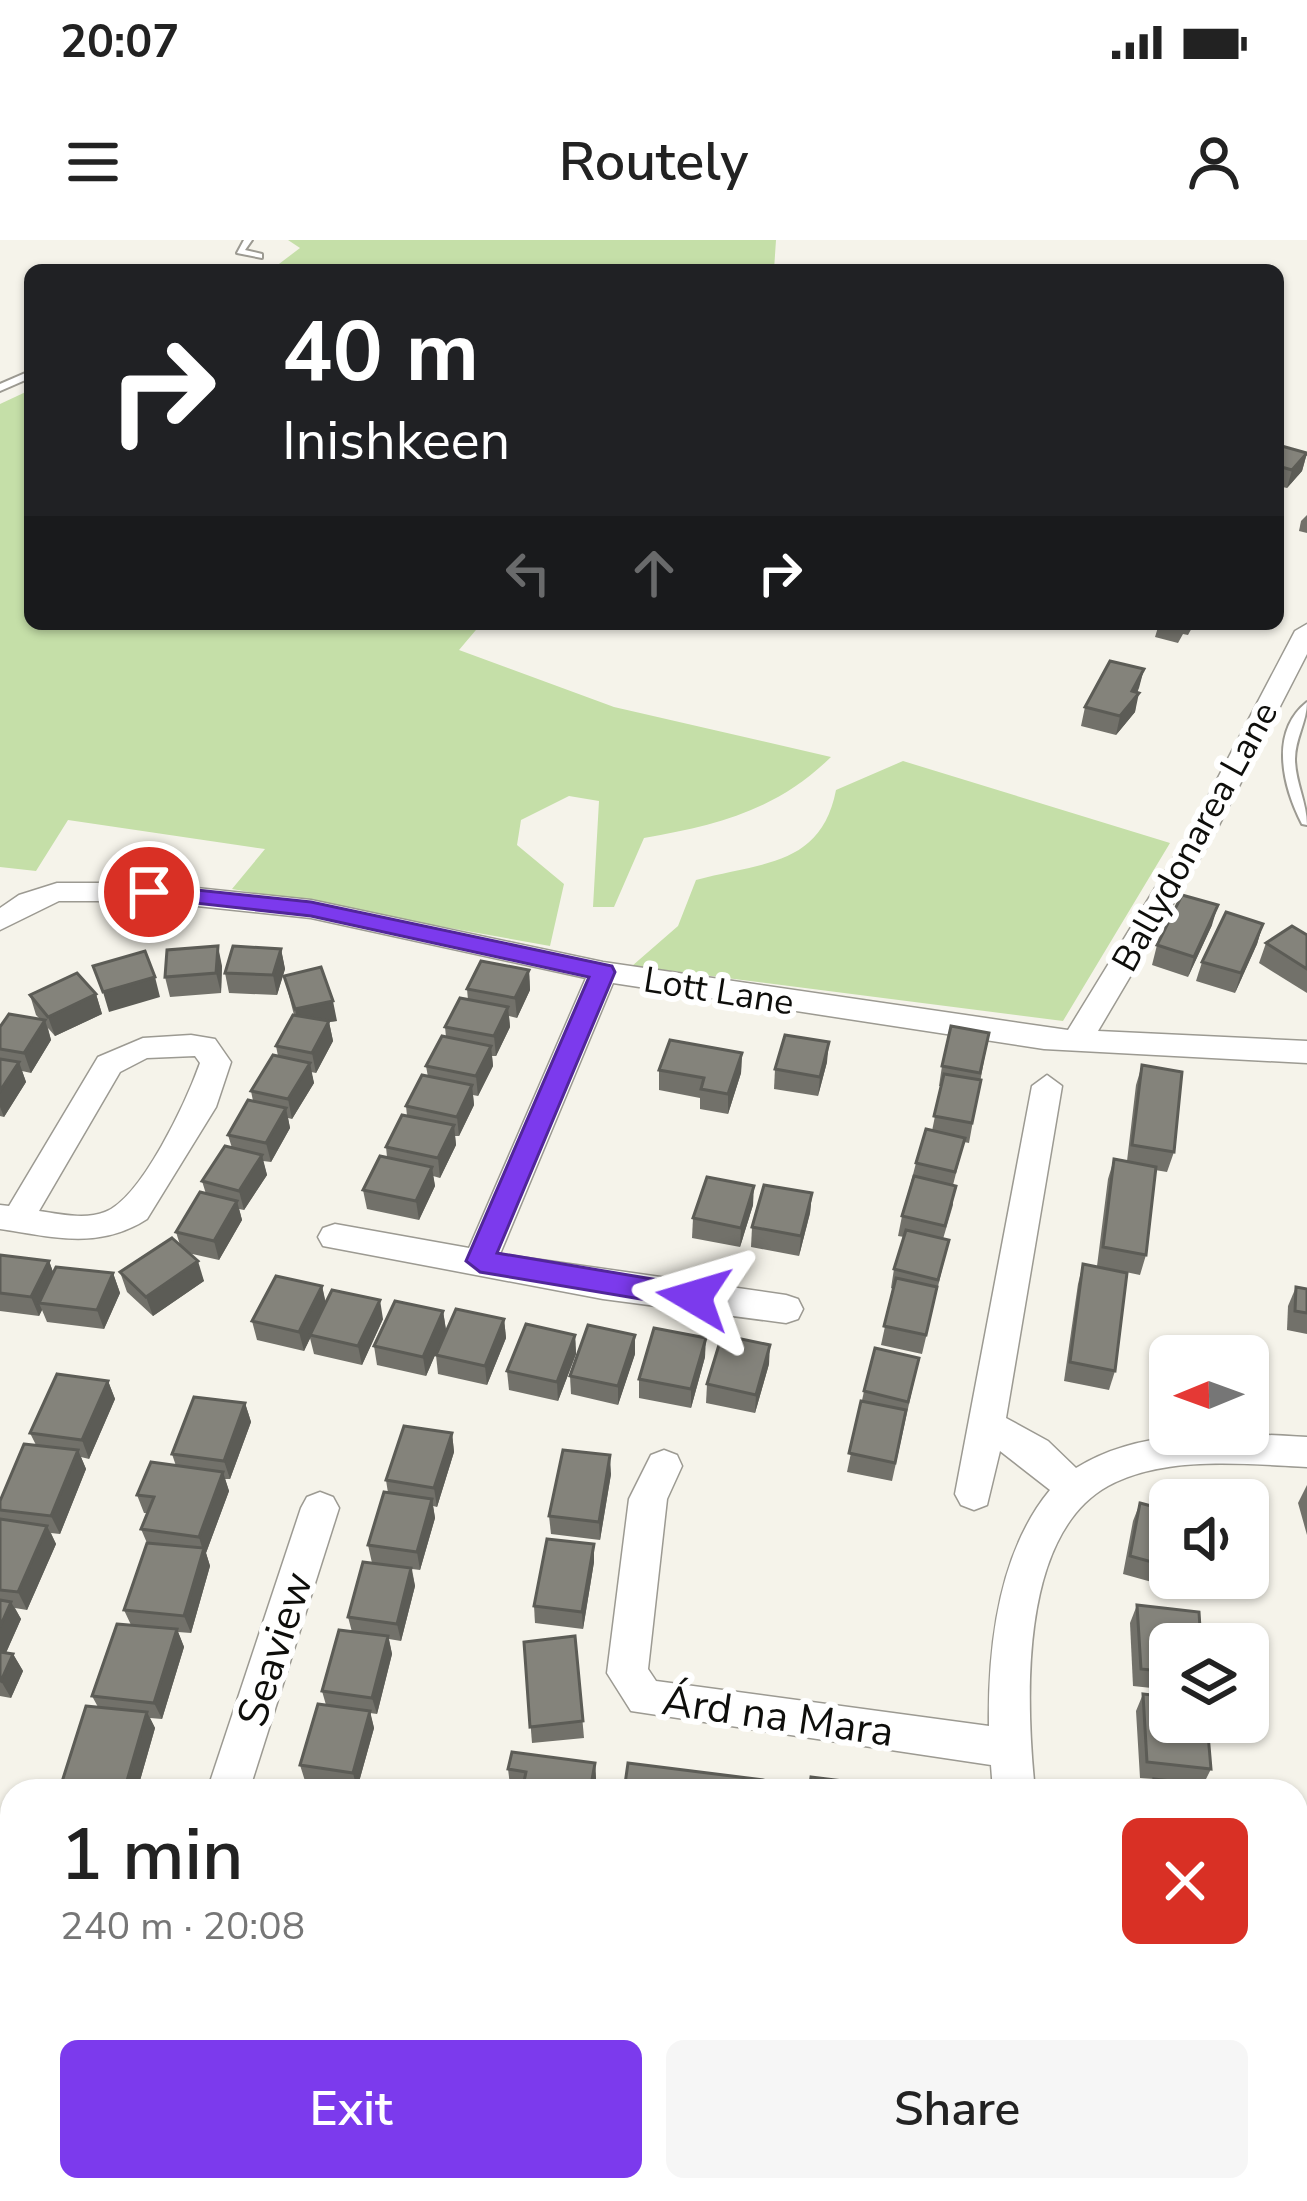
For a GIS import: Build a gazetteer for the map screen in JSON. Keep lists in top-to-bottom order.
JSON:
{
  "streets": {
    "street": [
      "Ballydonarea Lane",
      "Lott Lane",
      "Seaview",
      "Árd na Mara"
    ]
  },
  "crossings": [
    ["Ballydonarea Lane", "Lott Lane"]
  ],
  "north": "left",
  "page": {
    "status": "20:07",
    "header": "Routely",
    "turn": ["40 m", "Inishkeen"],
    "heading": ["1 min", "240 m · 20:08"],
    "buttons": ["Exit", "Share"]
  }
}
